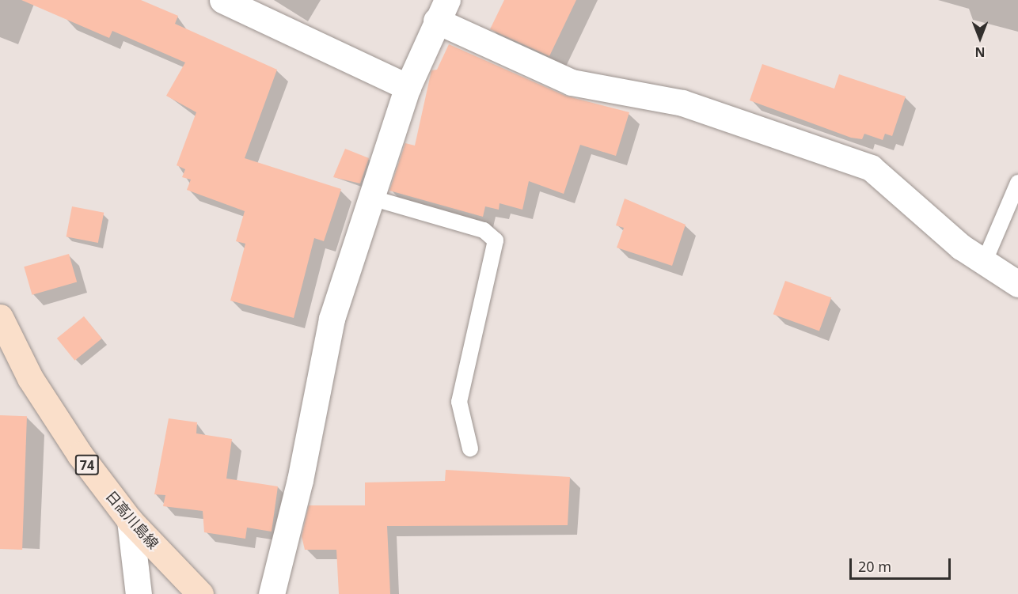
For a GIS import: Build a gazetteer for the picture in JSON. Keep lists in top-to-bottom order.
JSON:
{
  "streets": {
    "main road": ["74", "日高川島線"]
  },
  "scale_bar": "20 m",
  "north": "bottom"
}
